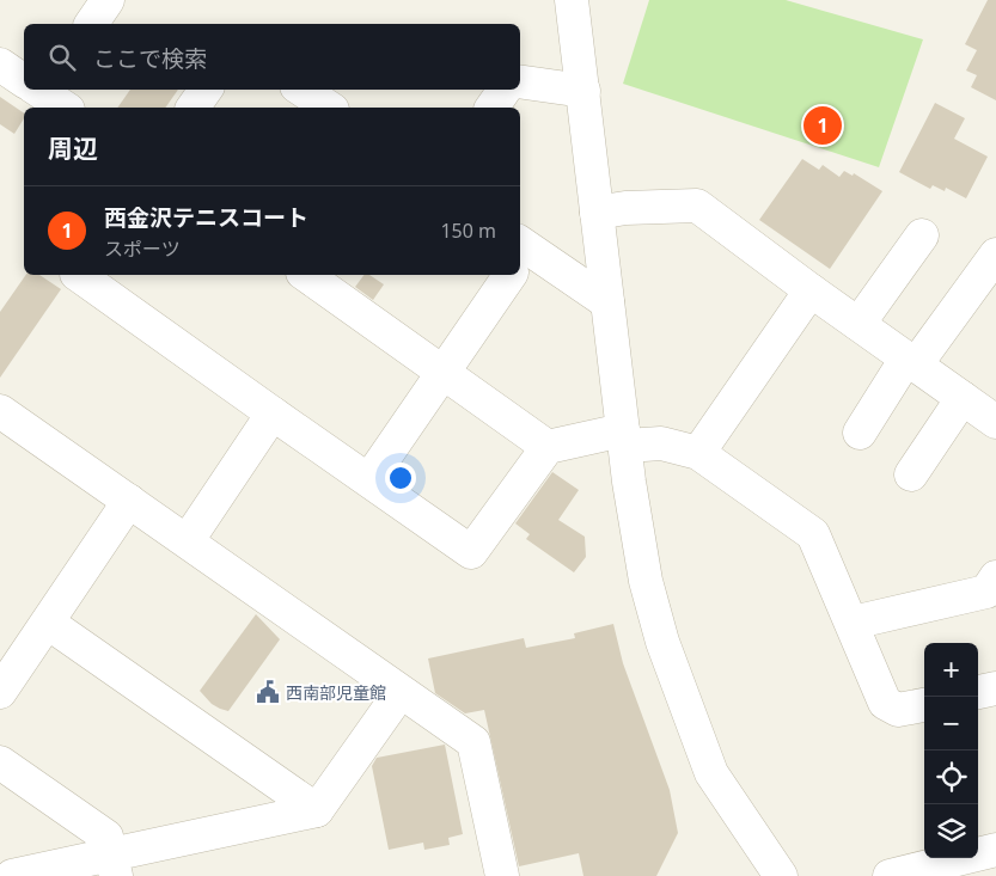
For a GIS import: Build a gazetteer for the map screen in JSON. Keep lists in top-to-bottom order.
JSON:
{
  "places": {
    "public building": ["西南部児童館"]
  },
  "page": {
    "search": "ここで検索",
    "pins": "1",
    "heading": "周辺",
    "list": [
      {
        "mark": "1",
        "name": "西金沢テニスコート",
        "note": "スポーツ",
        "value": "150 m"
      }
    ],
    "map_buttons": ["+", "−"]
  }
}
